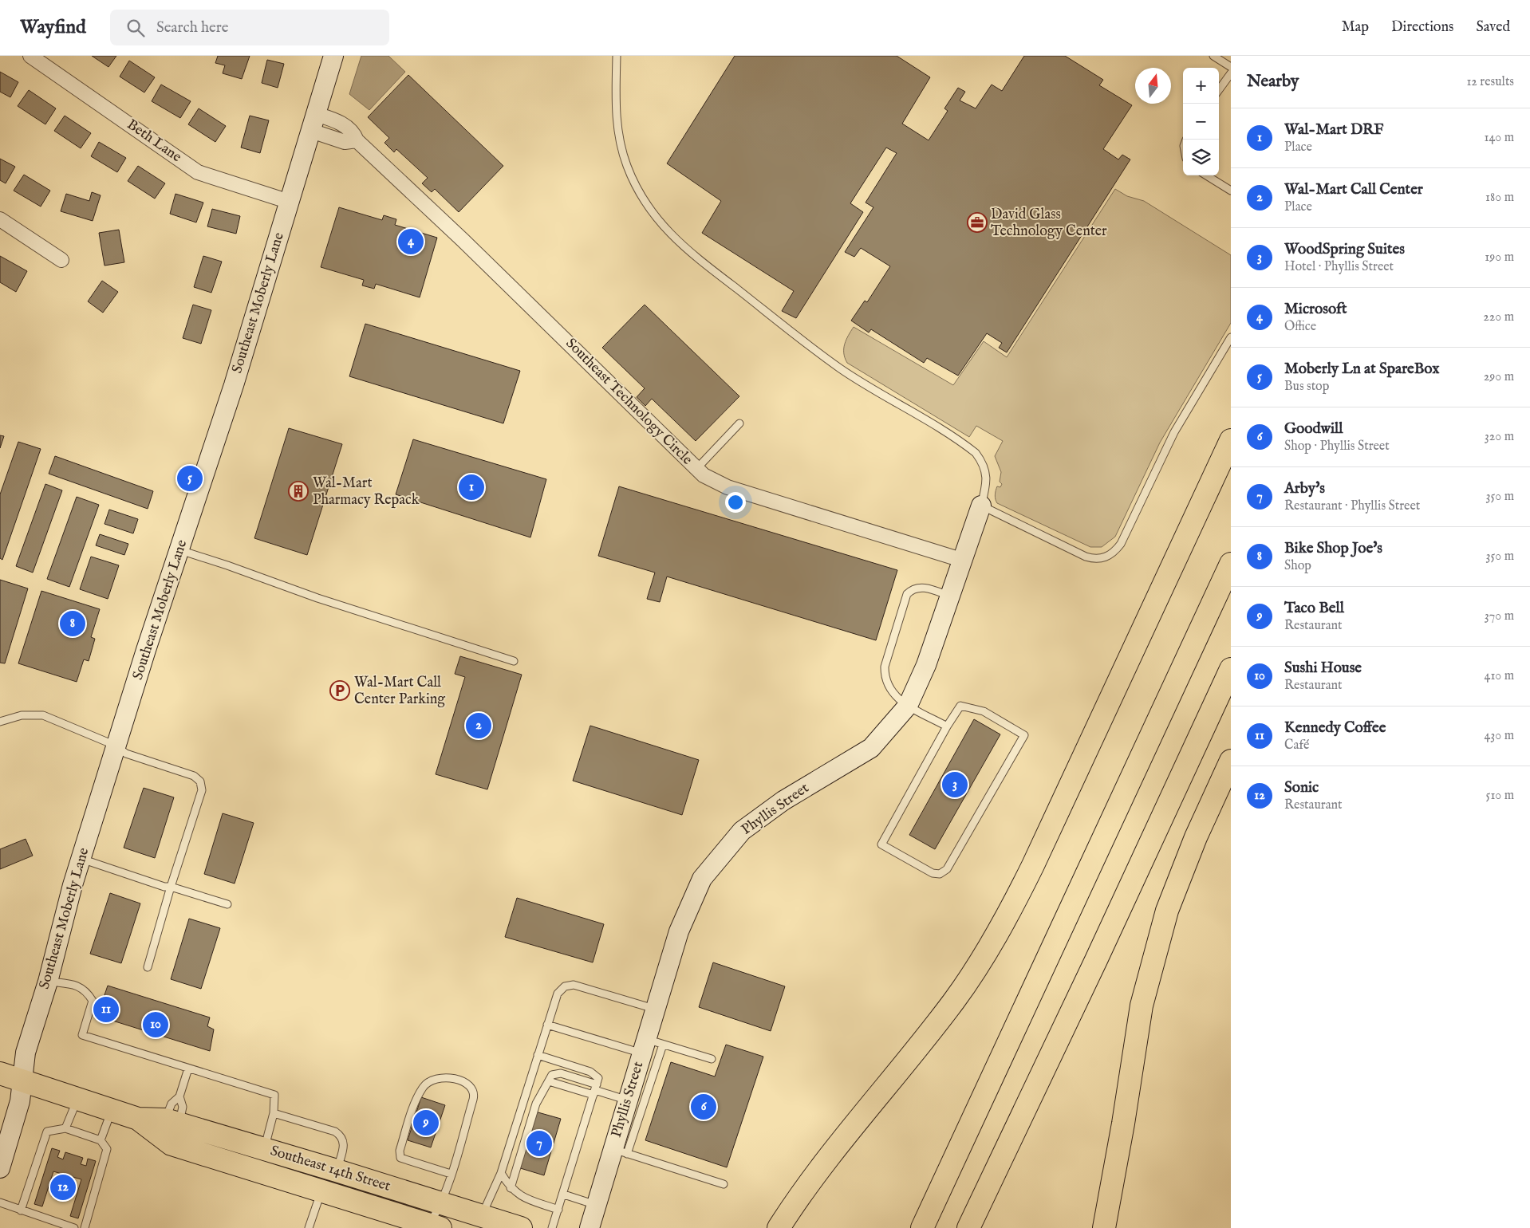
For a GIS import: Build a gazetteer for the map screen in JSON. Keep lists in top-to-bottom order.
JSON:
{
  "streets": {
    "main road": ["Southeast 14th Street"],
    "street": [
      "Beth Lane",
      "Southeast Moberly Lane",
      "Southeast Technology Circle",
      "Phyllis Street"
    ]
  },
  "crossings": [
    ["Beth Lane", "Southeast Moberly Lane"],
    ["Southeast Moberly Lane", "Southeast Technology Circle"],
    ["Southeast Moberly Lane", "Southeast 14th Street"],
    ["Southeast Technology Circle", "Phyllis Street"]
  ],
  "places": {
    "office": ["David Glass Technology Center"],
    "building": ["Wal-Mart Pharmacy Repack"],
    "parking": ["Wal-Mart Call Center Parking"]
  },
  "north": "top",
  "page": {
    "header": "Wayfind",
    "search": "Search here",
    "nav": ["Map", "Directions", "Saved"],
    "heading": ["Nearby", "12 results"],
    "map_buttons": ["+", "−"],
    "list": [
      {
        "mark": "1",
        "name": "Wal-Mart DRF",
        "note": "Place",
        "value": "140 m"
      },
      {
        "mark": "2",
        "name": "Wal-Mart Call Center",
        "note": "Place",
        "value": "180 m"
      },
      {
        "mark": "3",
        "name": "WoodSpring Suites",
        "note": "Hotel · Phyllis Street",
        "value": "190 m"
      },
      {
        "mark": "4",
        "name": "Microsoft",
        "note": "Office",
        "value": "220 m"
      },
      {
        "mark": "5",
        "name": "Moberly Ln at SpareBox",
        "note": "Bus stop",
        "value": "290 m"
      },
      {
        "mark": "6",
        "name": "Goodwill",
        "note": "Shop · Phyllis Street",
        "value": "320 m"
      },
      {
        "mark": "7",
        "name": "Arby's",
        "note": "Restaurant · Phyllis Street",
        "value": "350 m"
      },
      {
        "mark": "8",
        "name": "Bike Shop Joe's",
        "note": "Shop",
        "value": "350 m"
      },
      {
        "mark": "9",
        "name": "Taco Bell",
        "note": "Restaurant",
        "value": "370 m"
      },
      {
        "mark": "10",
        "name": "Sushi House",
        "note": "Restaurant",
        "value": "410 m"
      },
      {
        "mark": "11",
        "name": "Kennedy Coffee",
        "note": "Café",
        "value": "430 m"
      },
      {
        "mark": "12",
        "name": "Sonic",
        "note": "Restaurant",
        "value": "510 m"
      }
    ],
    "pins": [
      "4",
      "5",
      "1",
      "8",
      "2",
      "3",
      "11",
      "10",
      "6",
      "9",
      "7",
      "12"
    ]
  }
}
